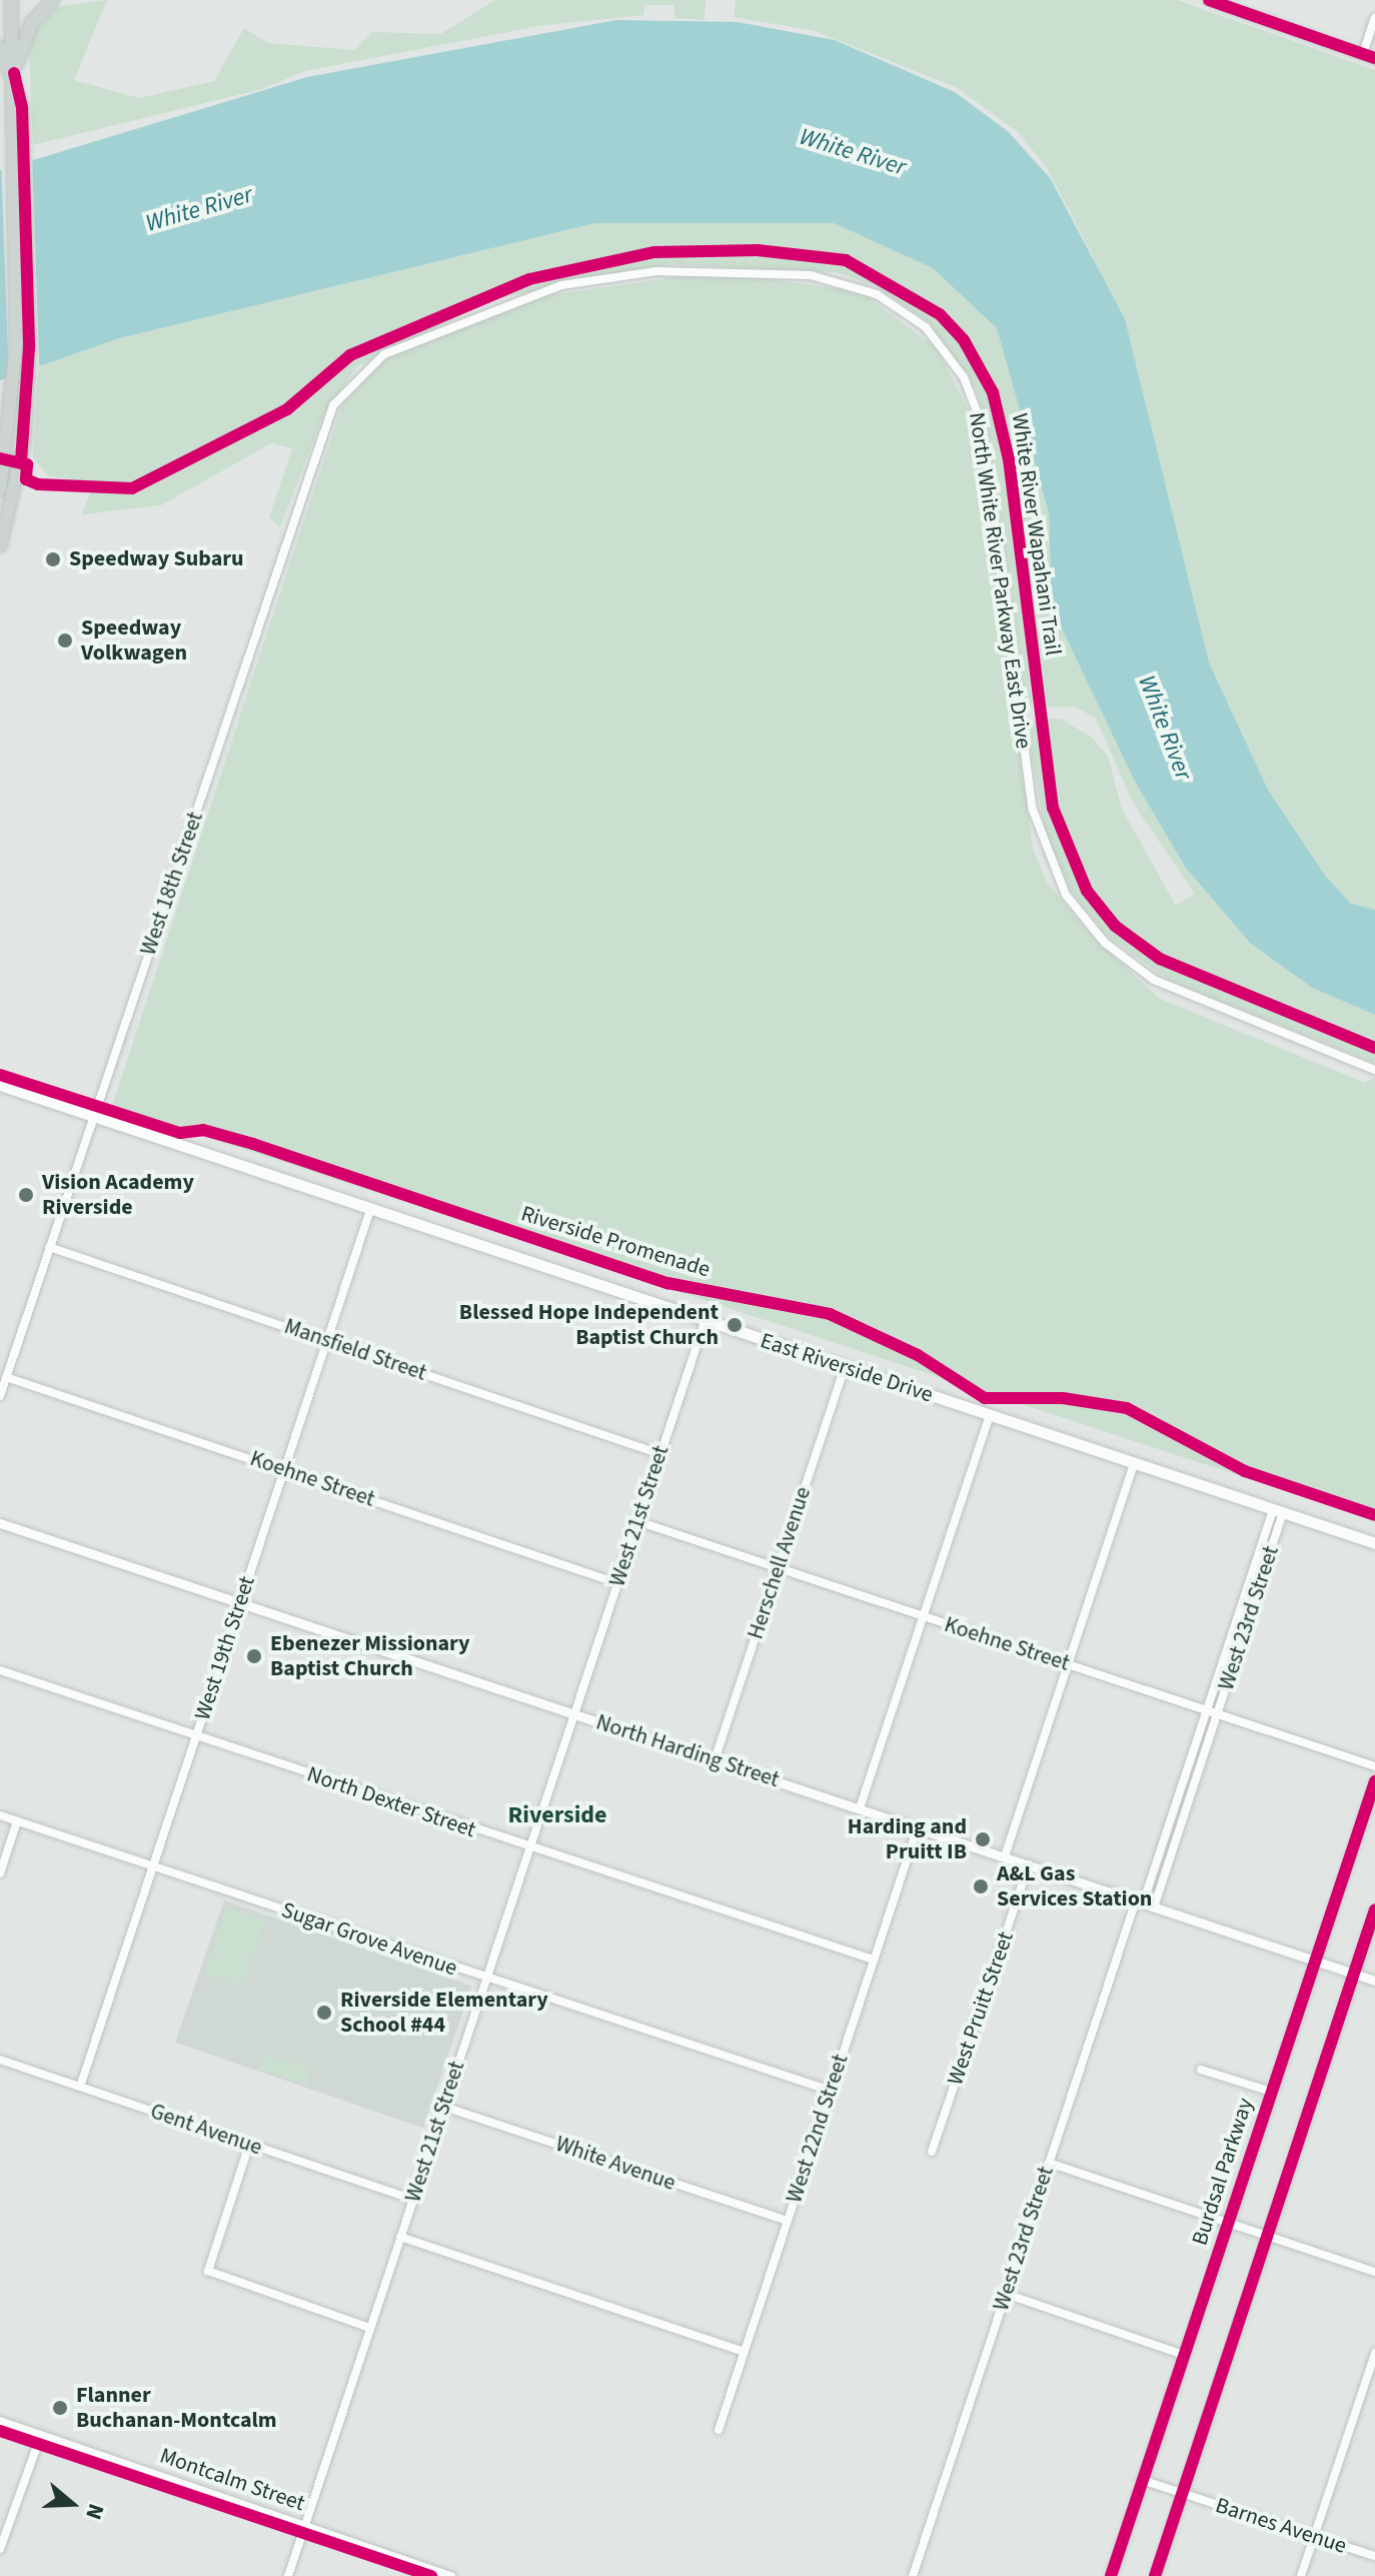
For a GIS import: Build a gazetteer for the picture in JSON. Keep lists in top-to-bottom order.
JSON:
{
  "streets": {
    "main road": ["East Riverside Drive"],
    "street": [
      "North White River Parkway East Drive",
      "West 18th Street",
      "Mansfield Street",
      "Koehne Street",
      "West 21st Street",
      "Herschell Avenue",
      "West 23rd Street",
      "West 19th Street",
      "North Harding Street",
      "North Dexter Street",
      "Sugar Grove Avenue",
      "West Pruitt Street",
      "West 22nd Street",
      "Gent Avenue",
      "White Avenue",
      "Burdsal Parkway",
      "Montcalm Street",
      "Barnes Avenue"
    ],
    "cycle path": ["White River Wapahani Trail", "Riverside Promenade"]
  },
  "crossings": [
    ["North White River Parkway East Drive", "West 18th Street"],
    ["West 18th Street", "Mansfield Street"],
    ["West 18th Street", "East Riverside Drive"],
    ["West 18th Street", "Koehne Street"],
    ["Mansfield Street", "West 21st Street"],
    ["Mansfield Street", "West 19th Street"],
    ["East Riverside Drive", "West 21st Street"],
    ["East Riverside Drive", "Herschell Avenue"],
    ["East Riverside Drive", "West 23rd Street"],
    ["East Riverside Drive", "West 19th Street"],
    ["Koehne Street", "West 21st Street"],
    ["Koehne Street", "Herschell Avenue"],
    ["Koehne Street", "West 23rd Street"],
    ["Koehne Street", "West 19th Street"],
    ["West 21st Street", "North Harding Street"],
    ["West 21st Street", "North Dexter Street"],
    ["West 21st Street", "Sugar Grove Avenue"],
    ["West 21st Street", "Gent Avenue"],
    ["West 21st Street", "White Avenue"],
    ["West 21st Street", "Montcalm Street"],
    ["Herschell Avenue", "North Harding Street"],
    ["West 23rd Street", "North Harding Street"],
    ["West 19th Street", "North Harding Street"],
    ["West 19th Street", "North Dexter Street"],
    ["West 19th Street", "Sugar Grove Avenue"],
    ["West 19th Street", "Gent Avenue"],
    ["North Harding Street", "West Pruitt Street"],
    ["North Harding Street", "West 22nd Street"],
    ["North Harding Street", "Burdsal Parkway"],
    ["North Dexter Street", "West 22nd Street"],
    ["Sugar Grove Avenue", "West 22nd Street"],
    ["West 22nd Street", "White Avenue"],
    ["Burdsal Parkway", "Barnes Avenue"]
  ],
  "districts": ["Riverside"],
  "water": ["White River"],
  "places": [
    "Speedway Subaru",
    "Speedway Volkwagen",
    "Vision Academy Riverside",
    "Blessed Hope Independent Baptist Church",
    "Ebenezer Missionary Baptist Church",
    "Harding and Pruitt IB",
    "A&L Gas Services Station",
    "Riverside Elementary School #44",
    "Flanner Buchanan-Montcalm"
  ],
  "north": "right"
}
